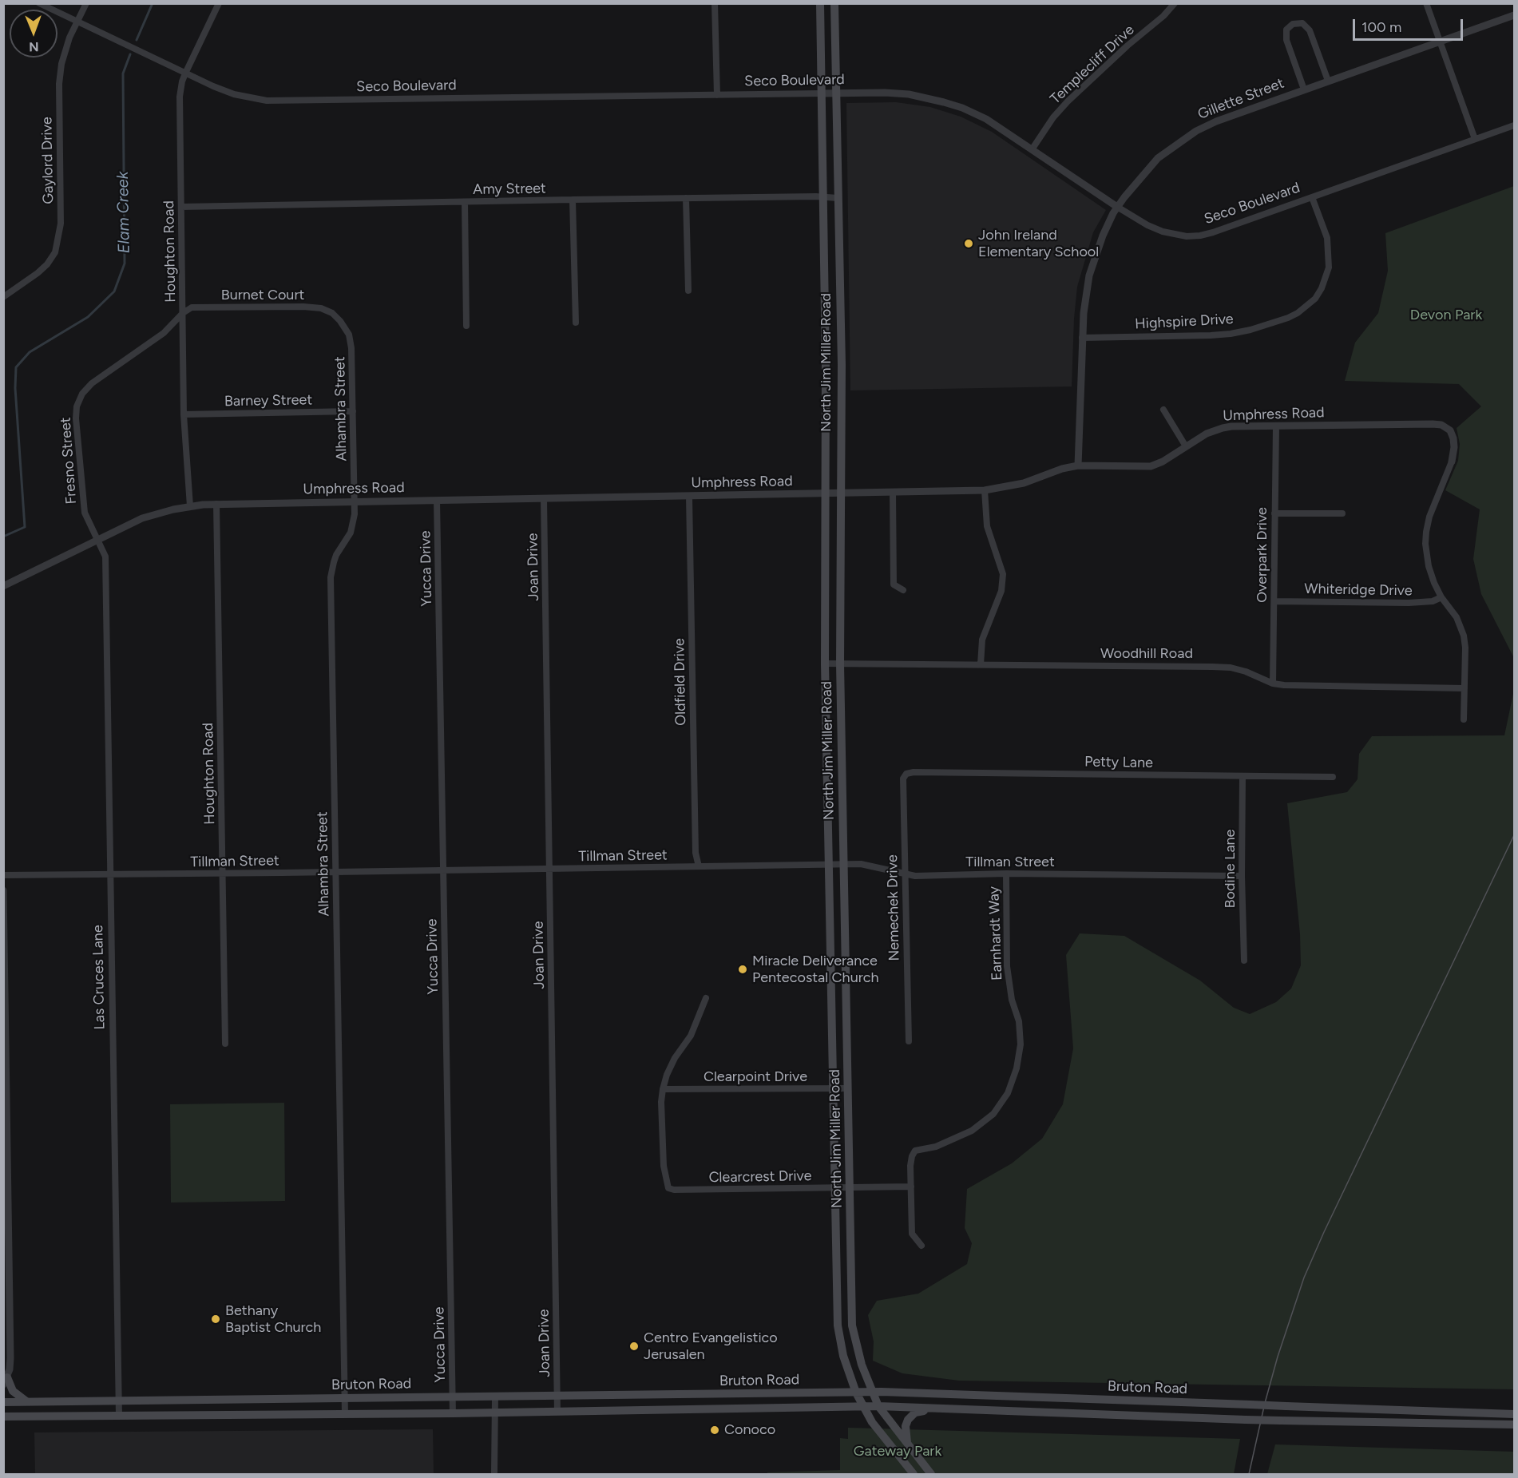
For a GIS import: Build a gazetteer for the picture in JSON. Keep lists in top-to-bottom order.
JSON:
{
  "streets": {
    "main road": ["North Jim Miller Road", "Bruton Road"],
    "street": [
      "Templecliff Drive",
      "Seco Boulevard",
      "Gillette Street",
      "Gaylord Drive",
      "Amy Street",
      "Houghton Road",
      "Burnet Court",
      "Highspire Drive",
      "Barney Street",
      "Alhambra Street",
      "Umphress Road",
      "Fresno Street",
      "Overpark Drive",
      "Joan Drive",
      "Yucca Drive",
      "Whiteridge Drive",
      "Woodhill Road",
      "Oldfield Drive",
      "Petty Lane",
      "Tillman Street",
      "Bodine Lane",
      "Nemechek Drive",
      "Earnhardt Way",
      "Las Cruces Lane",
      "Clearpoint Drive",
      "Clearcrest Drive"
    ]
  },
  "crossings": [
    ["Templecliff Drive", "Seco Boulevard"],
    ["Seco Boulevard", "Gillette Street"],
    ["Seco Boulevard", "Gaylord Drive"],
    ["Seco Boulevard", "Houghton Road"],
    ["Seco Boulevard", "Highspire Drive"],
    ["Seco Boulevard", "North Jim Miller Road"],
    ["Gillette Street", "Highspire Drive"],
    ["Gillette Street", "Umphress Road"],
    ["Amy Street", "Houghton Road"],
    ["Amy Street", "North Jim Miller Road"],
    ["Houghton Road", "Burnet Court"],
    ["Houghton Road", "Barney Street"],
    ["Houghton Road", "Umphress Road"],
    ["Houghton Road", "Fresno Street"],
    ["Houghton Road", "Tillman Street"],
    ["Burnet Court", "Alhambra Street"],
    ["Burnet Court", "Fresno Street"],
    ["North Jim Miller Road", "Umphress Road"],
    ["North Jim Miller Road", "Woodhill Road"],
    ["North Jim Miller Road", "Tillman Street"],
    ["North Jim Miller Road", "Clearpoint Drive"],
    ["North Jim Miller Road", "Clearcrest Drive"],
    ["North Jim Miller Road", "Bruton Road"],
    ["Barney Street", "Alhambra Street"],
    ["Alhambra Street", "Umphress Road"],
    ["Alhambra Street", "Tillman Street"],
    ["Alhambra Street", "Bruton Road"],
    ["Umphress Road", "Fresno Street"],
    ["Umphress Road", "Overpark Drive"],
    ["Umphress Road", "Joan Drive"],
    ["Umphress Road", "Yucca Drive"],
    ["Umphress Road", "Oldfield Drive"],
    ["Umphress Road", "Las Cruces Lane"],
    ["Fresno Street", "Las Cruces Lane"],
    ["Overpark Drive", "Whiteridge Drive"],
    ["Overpark Drive", "Woodhill Road"],
    ["Joan Drive", "Tillman Street"],
    ["Joan Drive", "Bruton Road"],
    ["Yucca Drive", "Tillman Street"],
    ["Yucca Drive", "Bruton Road"],
    ["Oldfield Drive", "Tillman Street"],
    ["Petty Lane", "Bodine Lane"],
    ["Petty Lane", "Nemechek Drive"],
    ["Tillman Street", "Bodine Lane"],
    ["Tillman Street", "Nemechek Drive"],
    ["Tillman Street", "Earnhardt Way"],
    ["Tillman Street", "Las Cruces Lane"],
    ["Earnhardt Way", "Clearcrest Drive"],
    ["Las Cruces Lane", "Bruton Road"],
    ["Clearpoint Drive", "Clearcrest Drive"]
  ],
  "water": ["Elam Creek"],
  "parks": ["Devon Park", "Gateway Park"],
  "places": [
    "John Ireland Elementary School",
    "Miracle Deliverance Pentecostal Church",
    "Bethany Baptist Church",
    "Centro Evangelistico Jerusalen",
    "Conoco"
  ],
  "scale_bar": "100 m",
  "north": "bottom"
}
